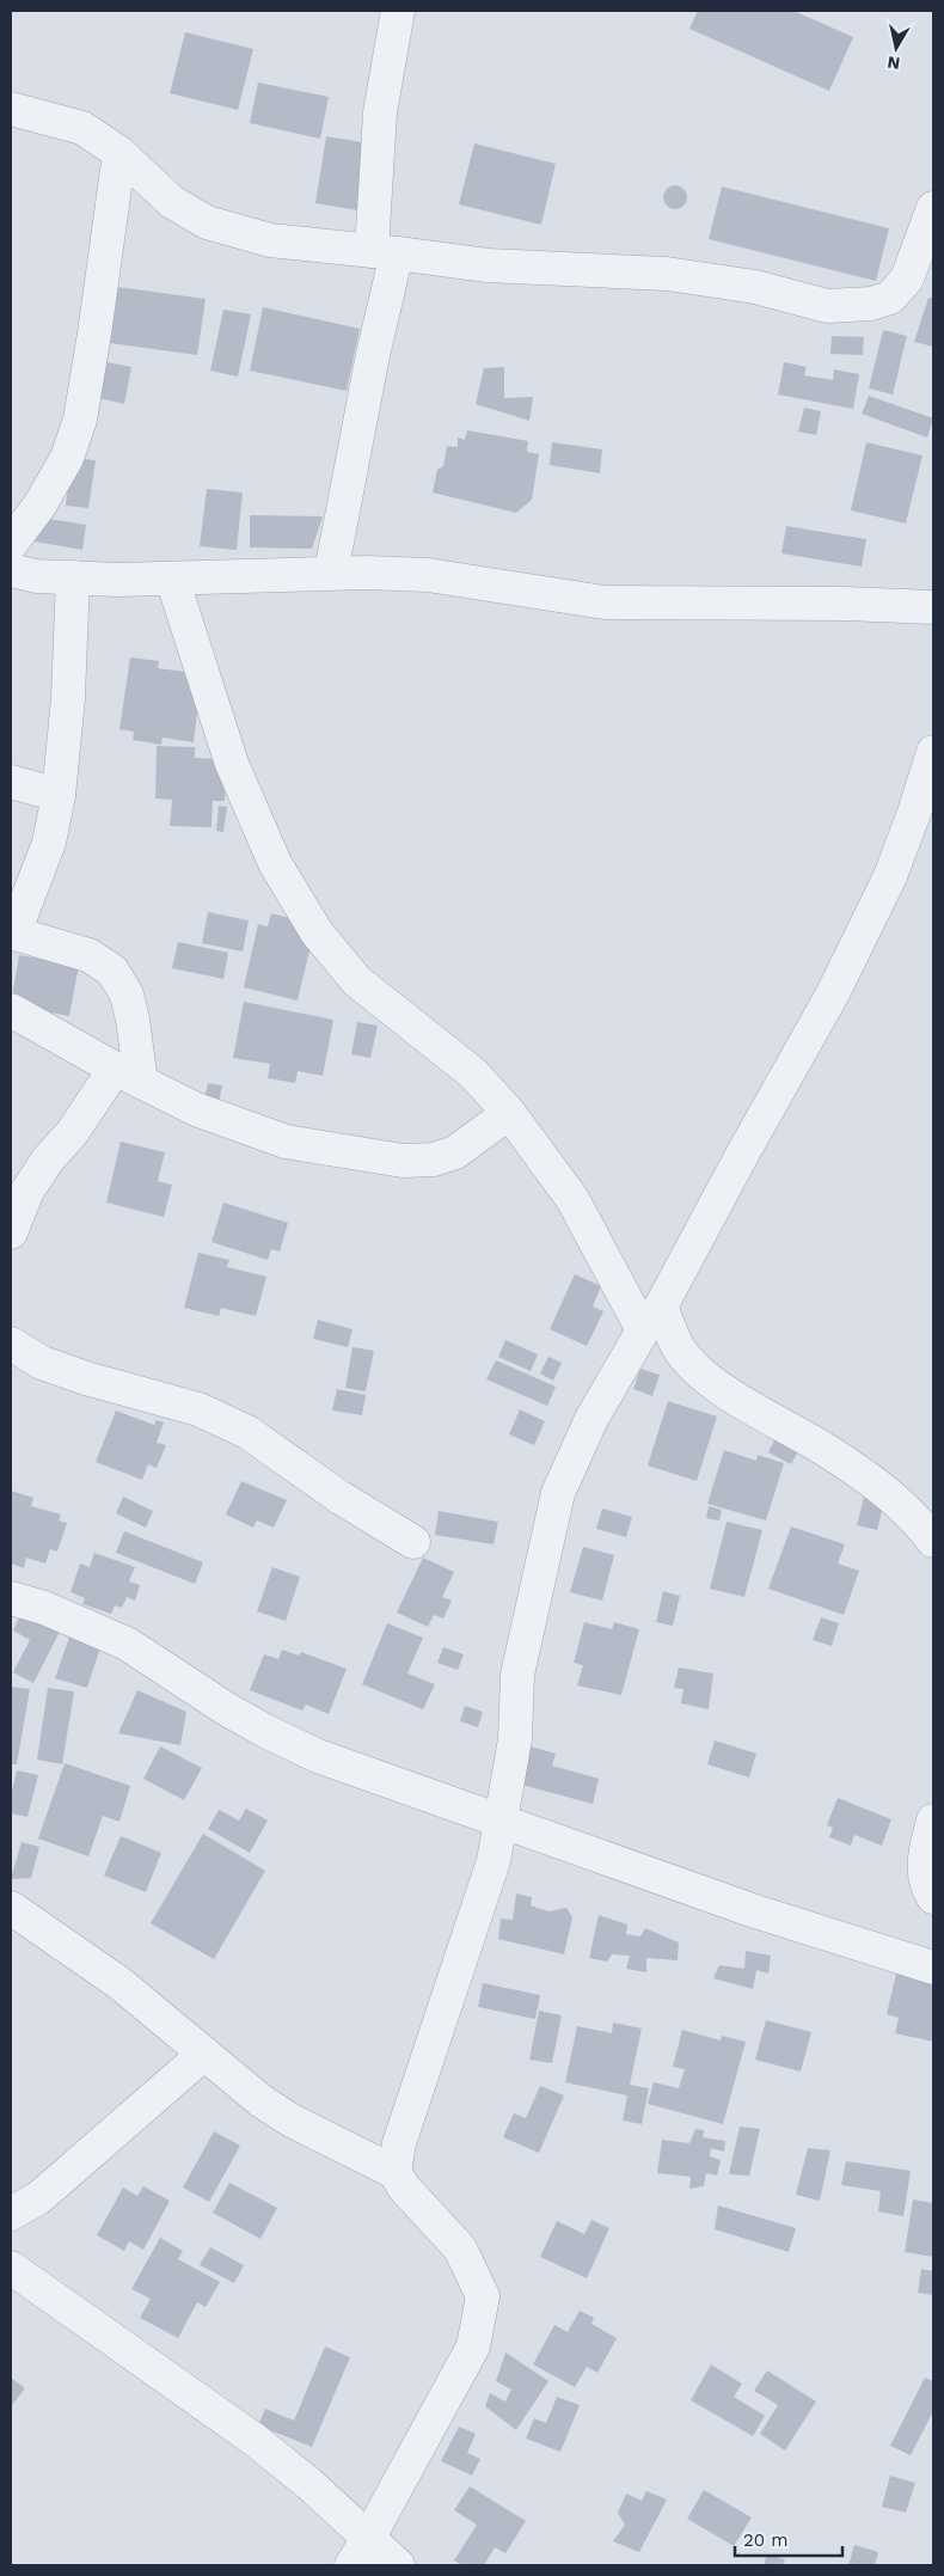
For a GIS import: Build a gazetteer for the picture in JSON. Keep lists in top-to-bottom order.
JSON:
{
  "scale_bar": "20 m",
  "north": "bottom"
}
